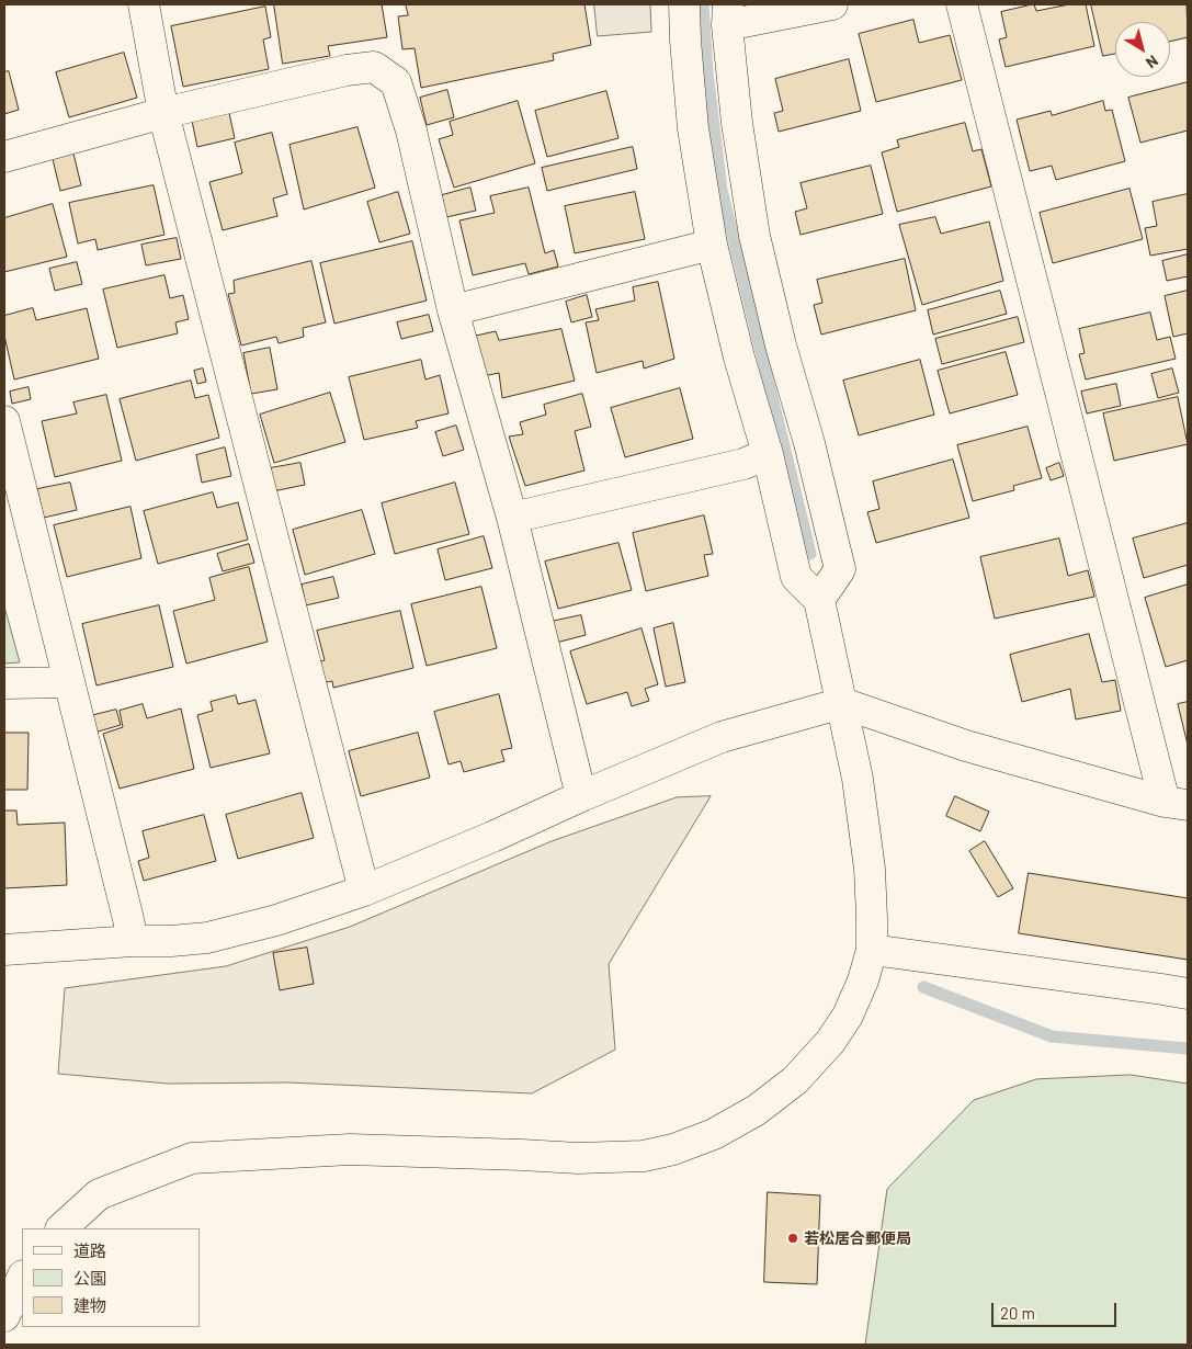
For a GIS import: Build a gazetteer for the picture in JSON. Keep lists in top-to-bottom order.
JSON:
{
  "places": ["若松居合郵便局"],
  "legend": ["道路", "公園", "建物"],
  "scale_bar": "20 m",
  "north": "bottom right"
}
